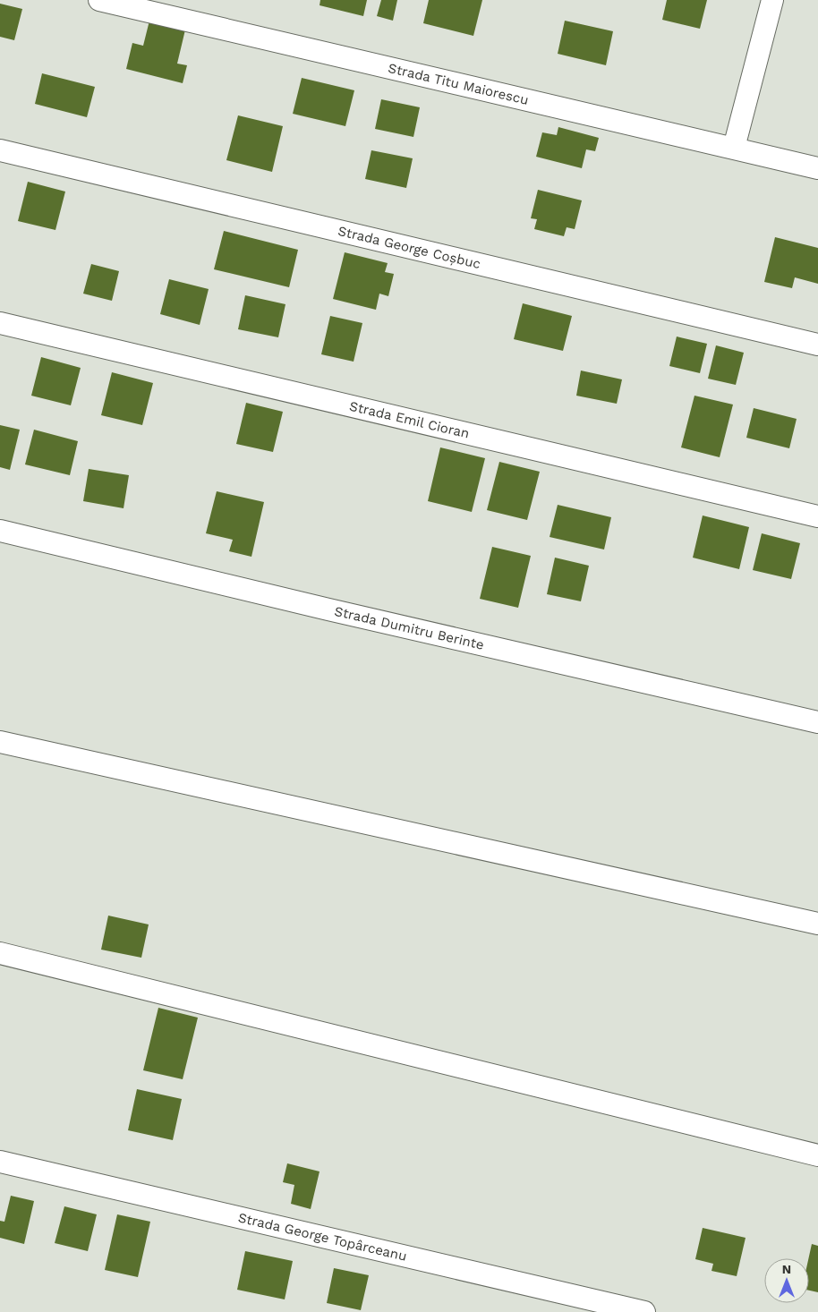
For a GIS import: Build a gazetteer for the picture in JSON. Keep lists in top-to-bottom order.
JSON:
{
  "streets": {
    "street": [
      "Strada Titu Maiorescu",
      "Strada George Coșbuc",
      "Strada Emil Cioran",
      "Strada Dumitru Berinte",
      "Strada George Topârceanu"
    ]
  },
  "north": "top"
}
